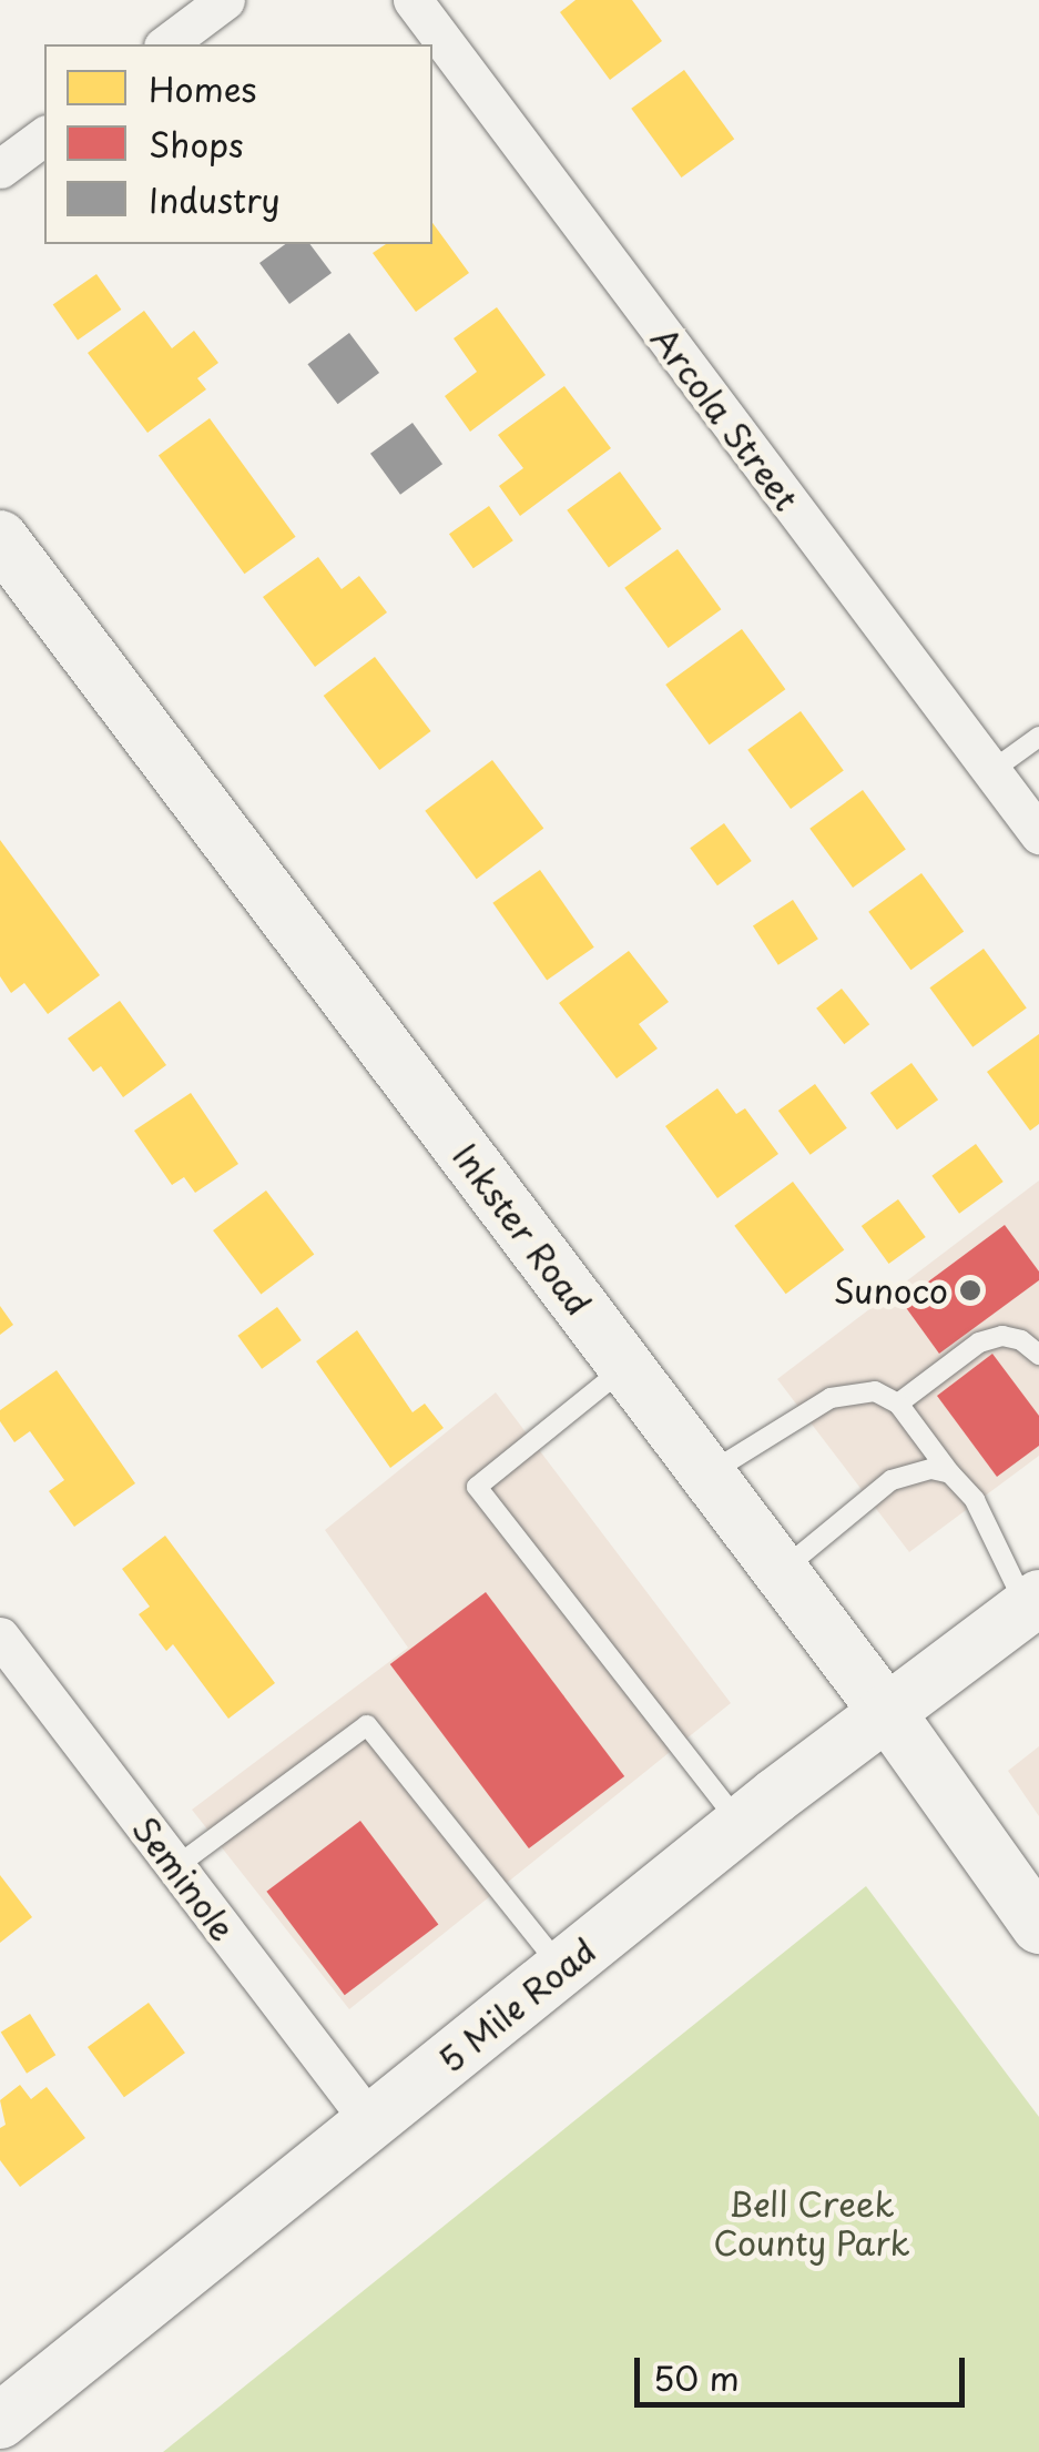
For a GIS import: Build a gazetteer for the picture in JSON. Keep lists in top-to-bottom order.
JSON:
{
  "streets": {
    "main road": ["Inkster Road", "5 Mile Road"],
    "street": ["Arcola Street", "Seminole"]
  },
  "crossings": [
    ["Inkster Road", "5 Mile Road"],
    ["Seminole", "5 Mile Road"]
  ],
  "parks": ["Bell Creek County Park"],
  "places": ["Sunoco"],
  "legend": ["Homes", "Shops", "Industry"],
  "scale_bar": "50 m"
}
